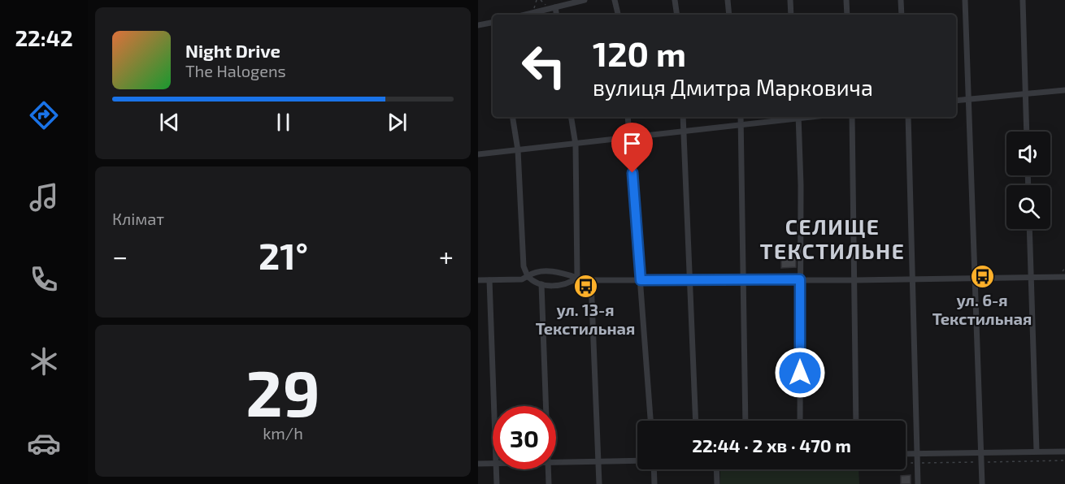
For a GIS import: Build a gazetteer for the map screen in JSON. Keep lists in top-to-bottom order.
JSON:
{
  "districts": ["СЕЛИЩЕ ТЕКСТИЛЬНЕ"],
  "places": {
    "bus stop": ["ул. 6-я Текстильная", "ул. 13-я Текстильная"]
  },
  "page": {
    "tabs": "22:42",
    "turn": ["120 m", "вулиця Дмитра Марковича"],
    "song": ["Night Drive", "The Halogens"],
    "tile": [
      "Клімат",
      ["29", "km/h"]
    ],
    "heat": ["−", "21°", "+"],
    "limit": "30",
    "trip": "22:44 · 2 хв · 470 m"
  }
}
